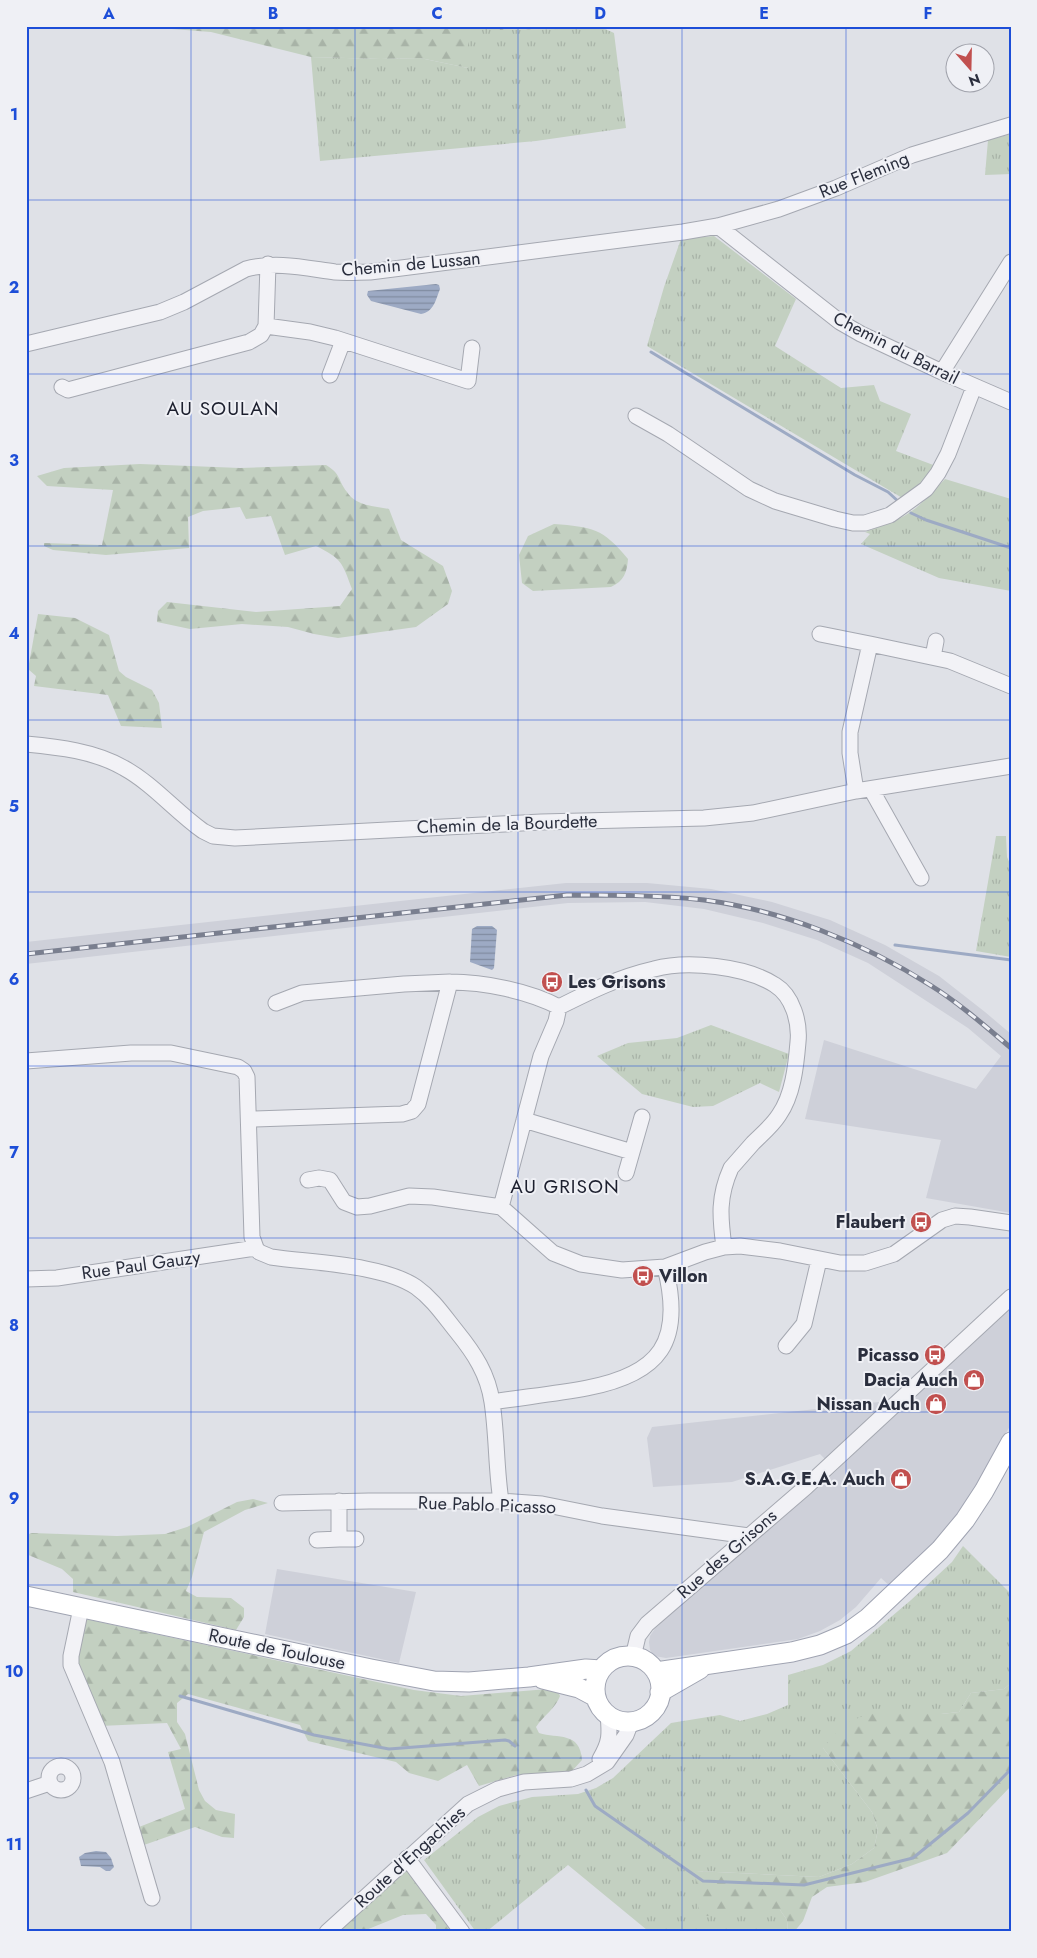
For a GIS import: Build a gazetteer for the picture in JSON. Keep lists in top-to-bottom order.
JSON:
{
  "streets": {
    "main road": ["Route de Toulouse"],
    "street": [
      "Rue Fleming",
      "Chemin de Lussan",
      "Chemin du Barrail",
      "Chemin de la Bourdette",
      "Rue Paul Gauzy",
      "Rue Pablo Picasso",
      "Rue des Grisons",
      "Route d'Engachies"
    ]
  },
  "crossings": [
    ["Rue Fleming", "Chemin de Lussan"],
    ["Rue Fleming", "Chemin du Barrail"],
    ["Chemin de Lussan", "Chemin du Barrail"],
    ["Rue Pablo Picasso", "Rue des Grisons"],
    ["Rue des Grisons", "Route de Toulouse"],
    ["Rue des Grisons", "Route d'Engachies"],
    ["Route de Toulouse", "Route d'Engachies"]
  ],
  "districts": ["AU SOULAN", "AU GRISON"],
  "places": {
    "bus stop": [
      "Les Grisons",
      "Flaubert",
      "Villon",
      "Picasso"
    ],
    "shop": ["Dacia Auch", "Nissan Auch", "S.A.G.E.A. Auch"]
  },
  "north": "bottom",
  "grid": {
    "columns": [
      "A",
      "B",
      "C",
      "D",
      "E",
      "F"
    ],
    "rows": [
      "1",
      "2",
      "3",
      "4",
      "5",
      "6",
      "7",
      "8",
      "9",
      "10",
      "11"
    ]
  }
}
